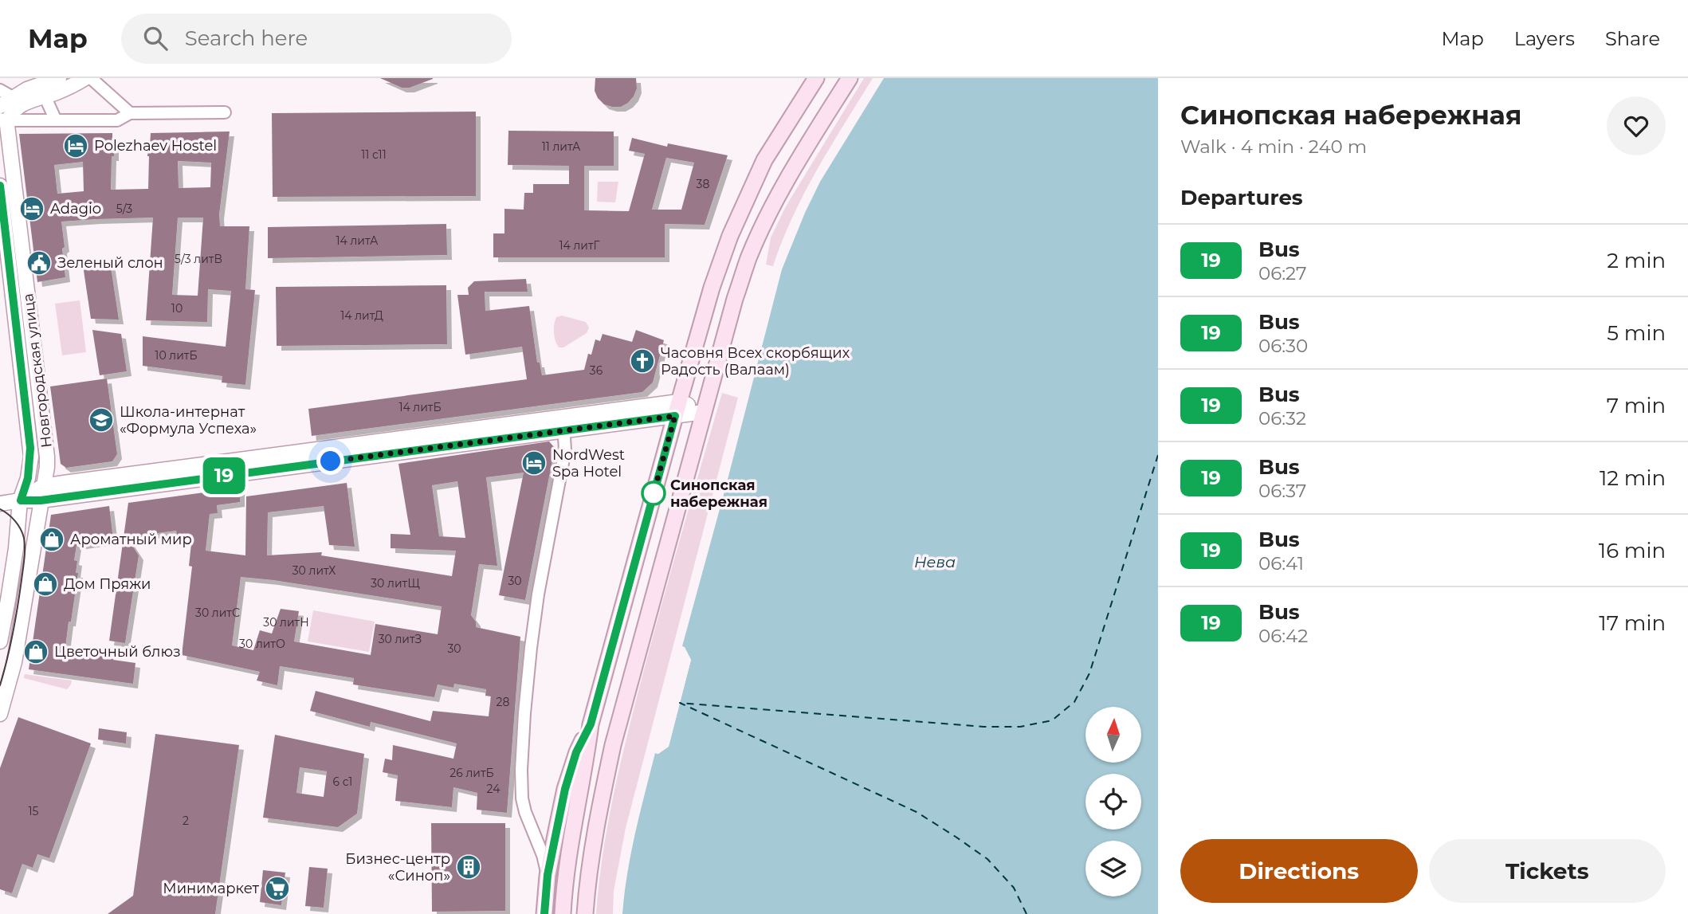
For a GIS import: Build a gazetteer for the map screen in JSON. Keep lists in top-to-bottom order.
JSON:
{
  "streets": {
    "street": ["Новгородская улица"]
  },
  "water": ["Нева"],
  "places": {
    "hotel": ["Polezhaev Hostel", "Adagio", "NordWest Spa Hotel"],
    "public building": ["Зеленый слон"],
    "church": ["Часовня Всех скорбящих Радость (Валаам)"],
    "school or university": ["Школа-интернат «Формула Успеха»"],
    "other": ["Синопская набережная"],
    "shop": ["Ароматный мир", "Дом Пряжи", "Цветочный блюз"],
    "building": ["Бизнес-центр «Синоп»"],
    "supermarket": ["Минимаркет"]
  },
  "lines": ["bus line 19"],
  "house_numbers": [
    "11 литА",
    "11 с11",
    "38",
    "5/3",
    "14 литА",
    "14 литГ",
    "5/3 литВ",
    "10",
    "14 литД",
    "10 литБ",
    "36",
    "14 литБ",
    "30 литХ",
    "30",
    "30 литЩ",
    "30 литС",
    "30 литН",
    "30 литЗ",
    "30 литО",
    "30",
    "28",
    "26 литБ",
    "6 с1",
    "24",
    "15",
    "2"
  ],
  "north": "top",
  "page": {
    "header": "Map",
    "search": "Search here",
    "nav": ["Map", "Layers", "Share"],
    "on_map": "19",
    "heading": [
      ["Синопская набережная", "Walk · 4 min · 240 m"],
      "Departures"
    ],
    "list": [
      {
        "mark": "19",
        "name": "Bus",
        "note": "06:27",
        "value": "2 min"
      },
      {
        "mark": "19",
        "name": "Bus",
        "note": "06:30",
        "value": "5 min"
      },
      {
        "mark": "19",
        "name": "Bus",
        "note": "06:32",
        "value": "7 min"
      },
      {
        "mark": "19",
        "name": "Bus",
        "note": "06:37",
        "value": "12 min"
      },
      {
        "mark": "19",
        "name": "Bus",
        "note": "06:41",
        "value": "16 min"
      },
      {
        "mark": "19",
        "name": "Bus",
        "note": "06:42",
        "value": "17 min"
      }
    ],
    "buttons": ["Directions", "Tickets"]
  }
}
